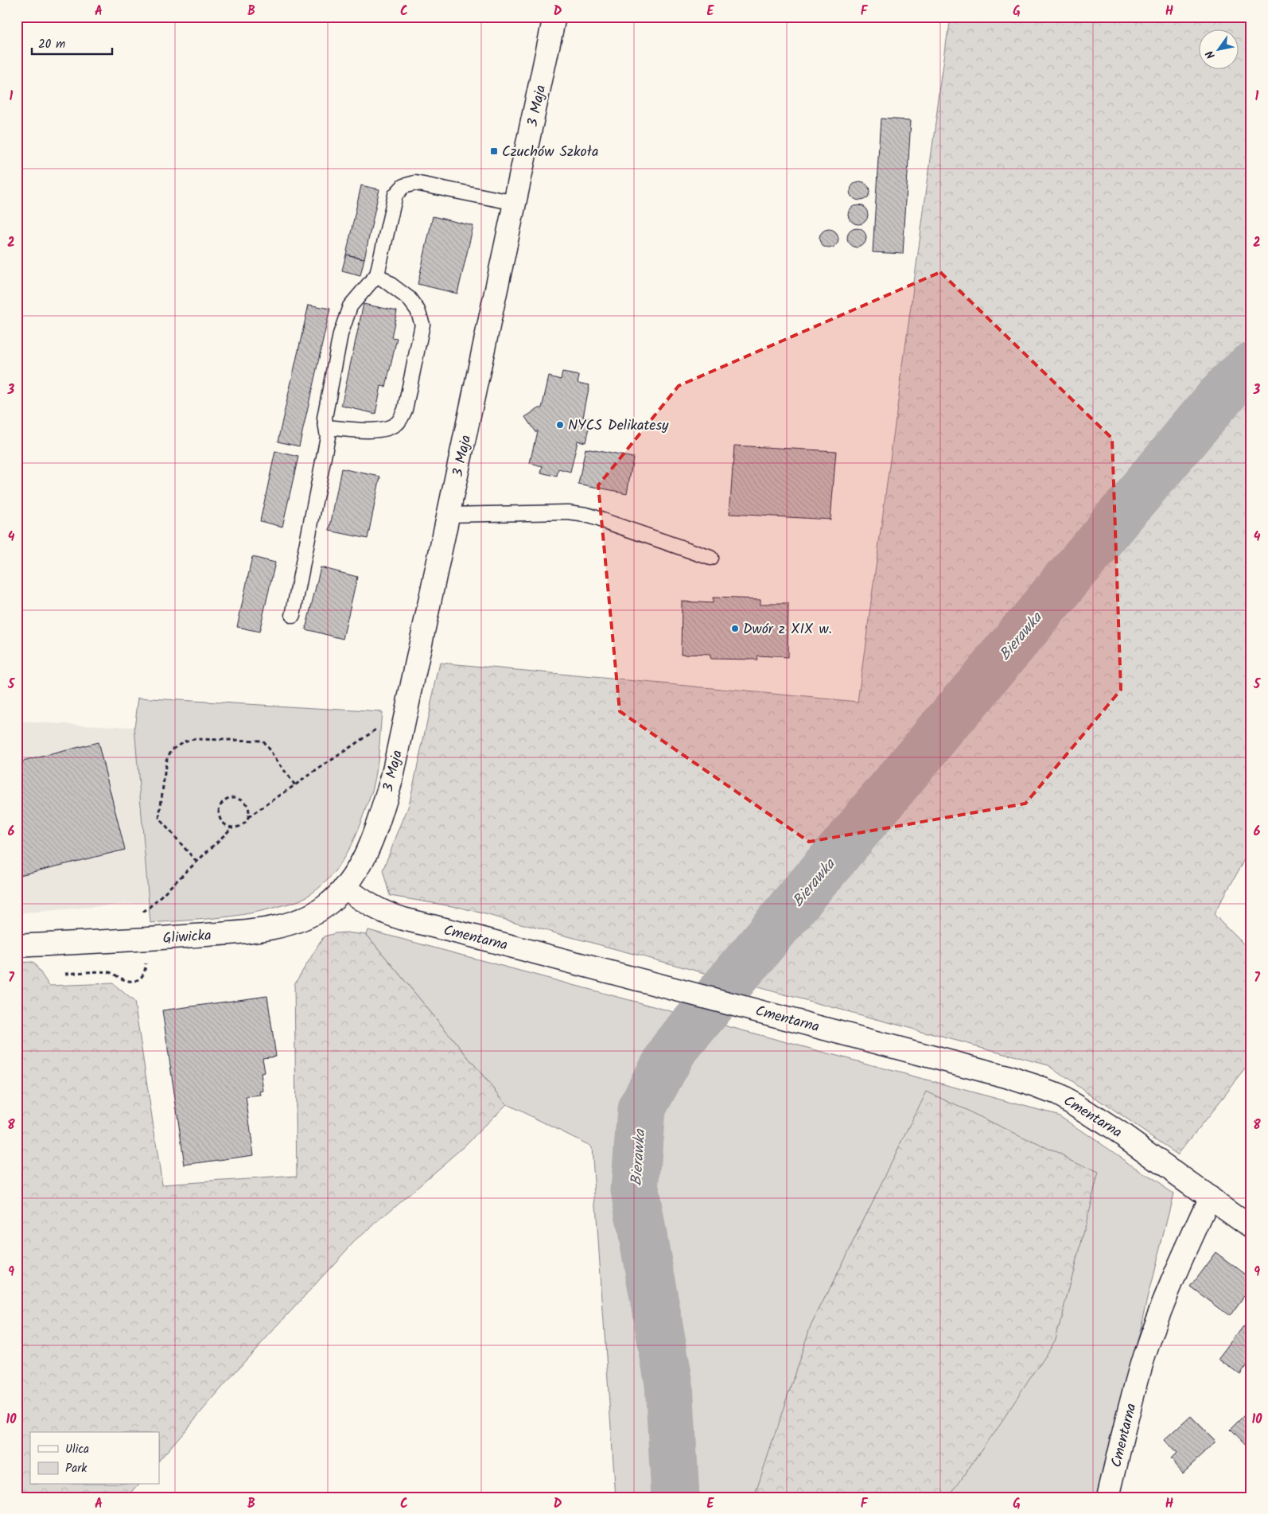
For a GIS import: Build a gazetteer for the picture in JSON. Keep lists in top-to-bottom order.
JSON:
{
  "streets": {
    "street": ["3 Maja", "Gliwicka", "Cmentarna"]
  },
  "crossings": [
    ["3 Maja", "Gliwicka"],
    ["3 Maja", "Cmentarna"],
    ["Gliwicka", "Cmentarna"]
  ],
  "water": ["Bierawka"],
  "places": {
    "transit": ["Czuchów Szkoła"],
    "other": ["NYCS Delikatesy", "Dwór z XIX w."]
  },
  "legend": ["Ulica", "Park"],
  "scale_bar": "20 m",
  "north": "bottom left",
  "grid": {
    "columns": [
      "A",
      "B",
      "C",
      "D",
      "E",
      "F",
      "G",
      "H"
    ],
    "rows": [
      "1",
      "2",
      "3",
      "4",
      "5",
      "6",
      "7",
      "8",
      "9",
      "10"
    ]
  }
}
